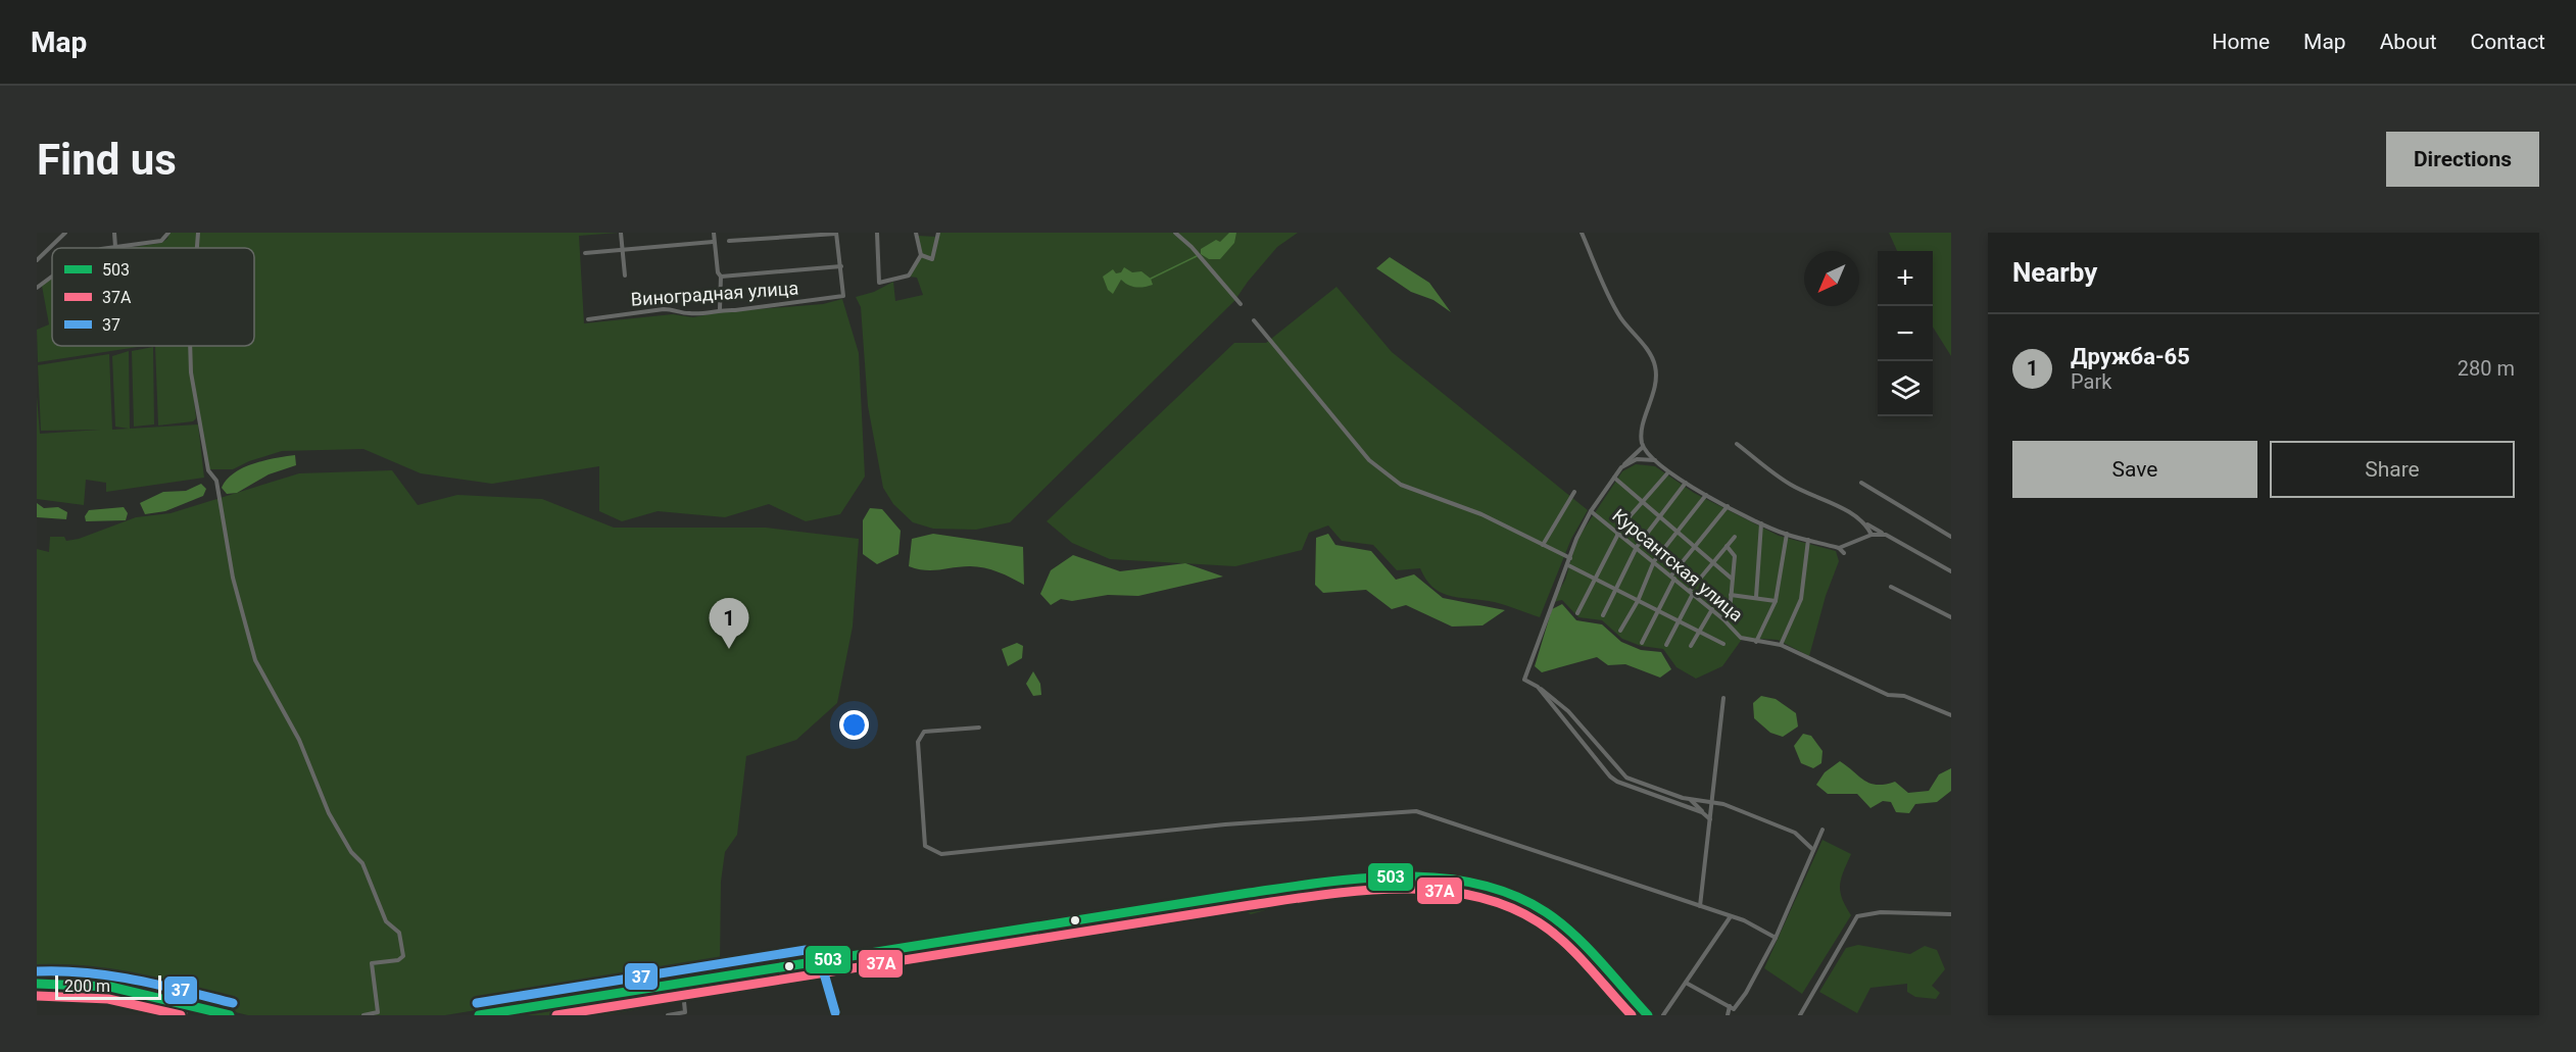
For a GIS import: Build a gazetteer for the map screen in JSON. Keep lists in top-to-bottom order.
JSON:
{
  "streets": {
    "street": ["Виноградная улица", "Курсантская улица"]
  },
  "lines": ["transit line 503", "transit line 37А", "transit line 37"],
  "legend": ["503", "37А", "37"],
  "scale_bar": "200 m",
  "north": "bottom left",
  "page": {
    "header": "Map",
    "nav": [
      "Home",
      "Map",
      "About",
      "Contact"
    ],
    "buttons": [
      "Directions",
      ["Save", "Share"]
    ],
    "title": "Find us",
    "heading": "Nearby",
    "map_buttons": ["+", "−"],
    "list": [
      {
        "mark": "1",
        "name": "Дружба-65",
        "note": "Park",
        "value": "280 m"
      }
    ],
    "pins": "1",
    "scale": "200 m"
  }
}
